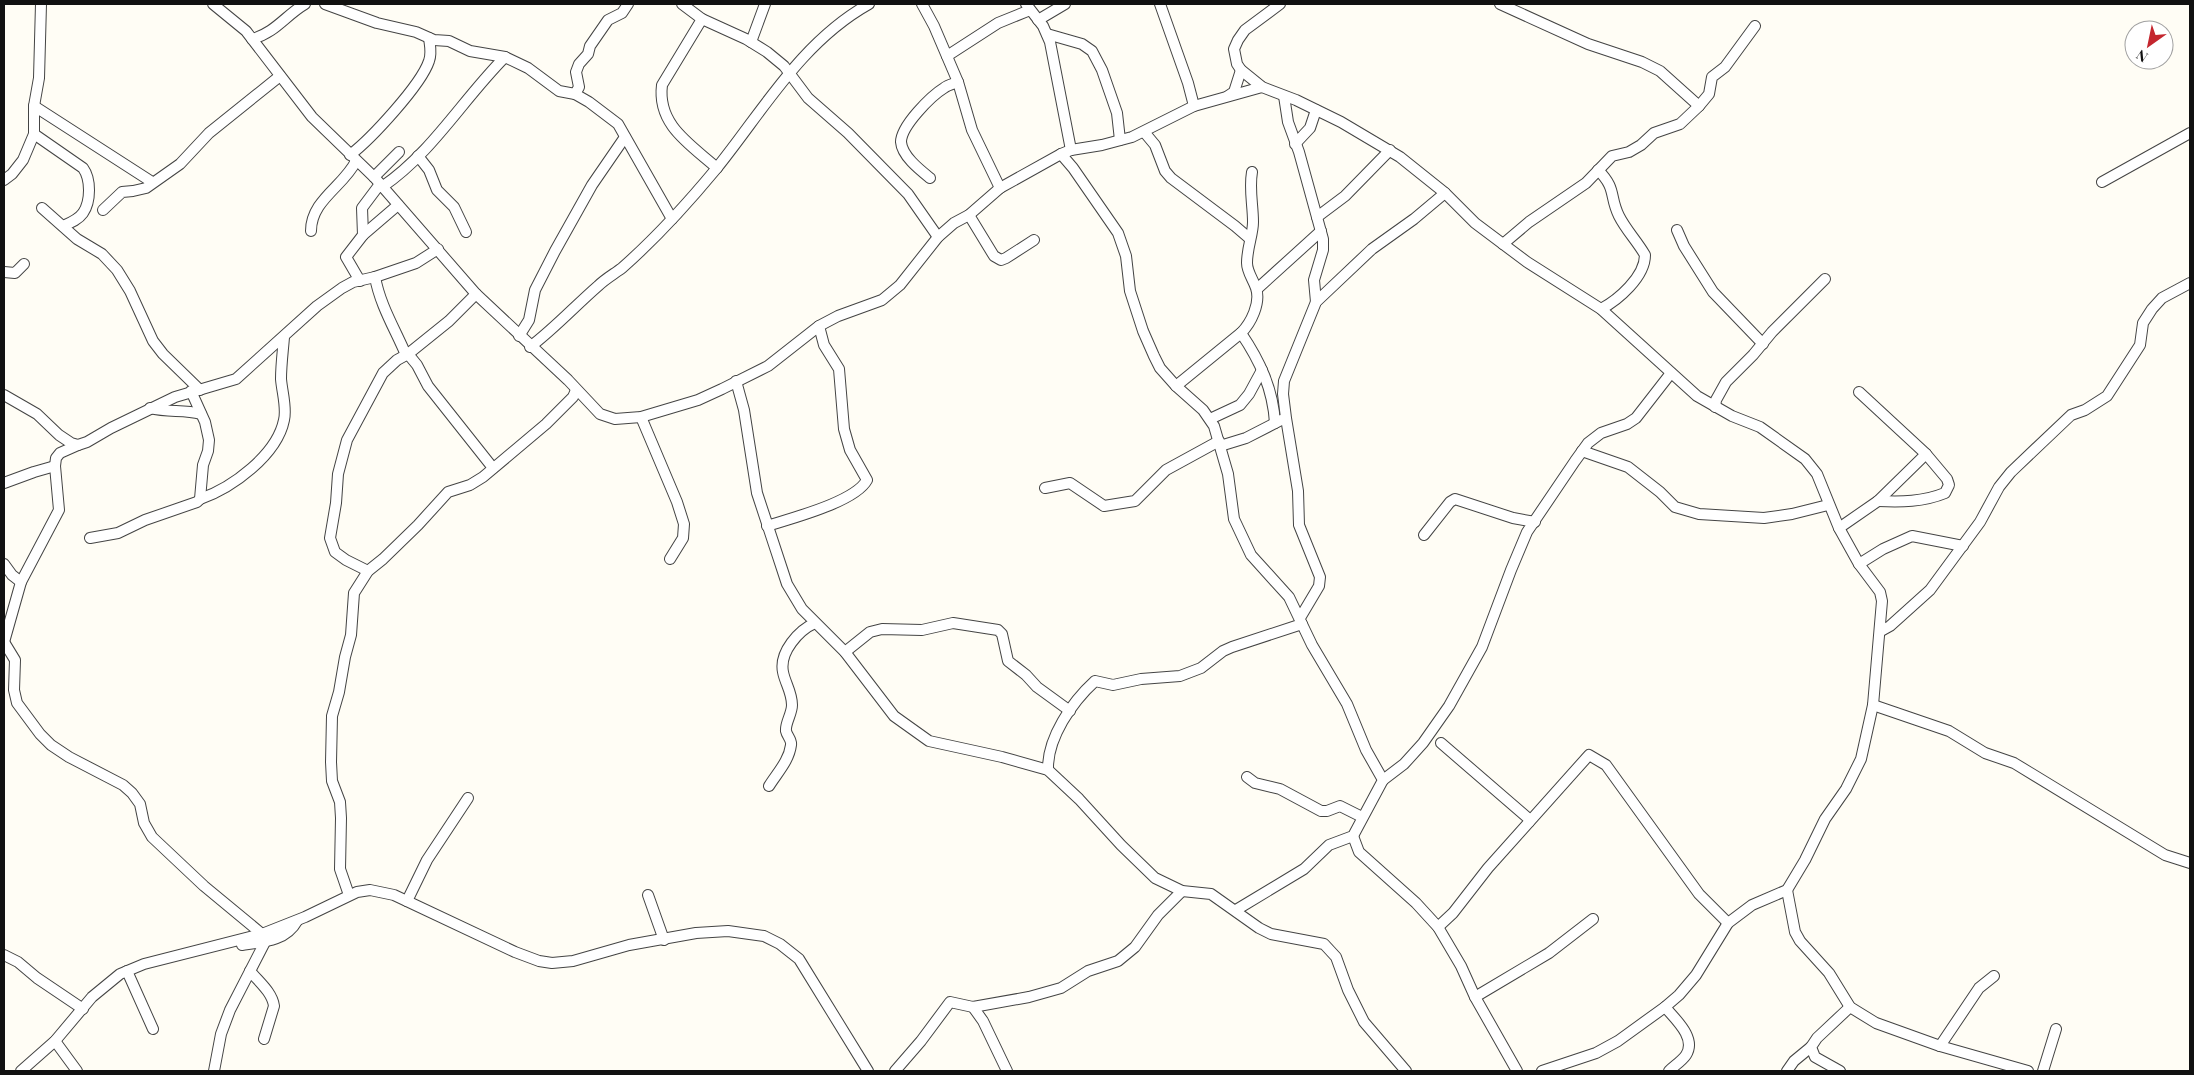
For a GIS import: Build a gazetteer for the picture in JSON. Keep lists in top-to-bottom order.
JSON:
{
  "north": "bottom left"
}
